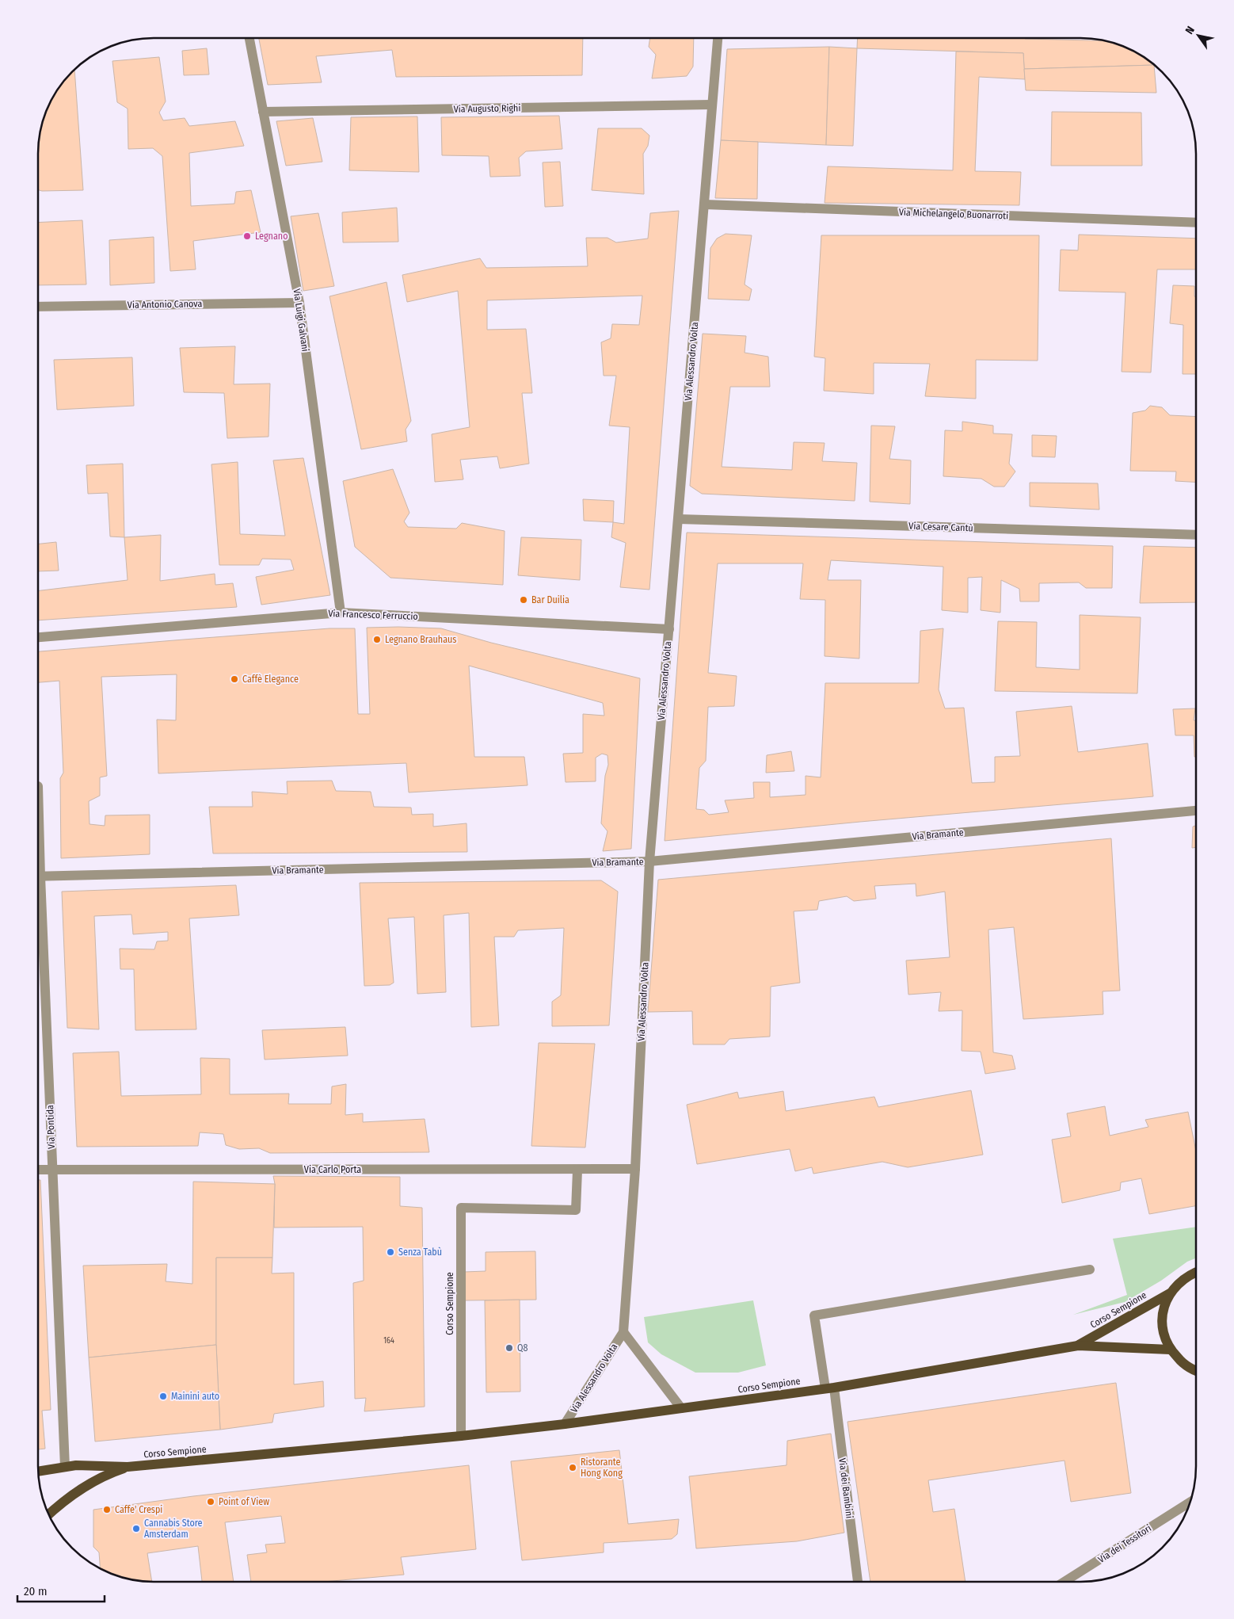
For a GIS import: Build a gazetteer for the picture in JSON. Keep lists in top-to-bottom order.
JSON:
{
  "streets": {
    "main road": ["Corso Sempione"],
    "street": [
      "Via Augusto Righi",
      "Via Michelangelo Buonarroti",
      "Via Antonio Canova",
      "Via Luigi Galvani",
      "Via Alessandro Volta",
      "Via Cesare Cantù",
      "Via Francesco Ferruccio",
      "Via Bramante",
      "Via Pontida",
      "Via Carlo Porta",
      "Via dei Bambini",
      "Via dei Tessitori"
    ]
  },
  "crossings": [
    ["Via Augusto Righi", "Via Luigi Galvani"],
    ["Via Augusto Righi", "Via Alessandro Volta"],
    ["Via Michelangelo Buonarroti", "Via Alessandro Volta"],
    ["Via Antonio Canova", "Via Luigi Galvani"],
    ["Via Luigi Galvani", "Via Francesco Ferruccio"],
    ["Via Alessandro Volta", "Via Cesare Cantù"],
    ["Via Alessandro Volta", "Via Francesco Ferruccio"],
    ["Via Alessandro Volta", "Via Bramante"],
    ["Via Alessandro Volta", "Via Carlo Porta"],
    ["Via Alessandro Volta", "Corso Sempione"],
    ["Via Pontida", "Via Carlo Porta"],
    ["Via Pontida", "Corso Sempione"],
    ["Via Carlo Porta", "Corso Sempione"],
    ["Corso Sempione", "Via dei Bambini"]
  ],
  "places": [
    "Legnano",
    "Bar Duilia",
    "Legnano Brauhaus",
    "Caffè Elegance",
    "Senza Tabù",
    "Q8",
    "Mainini auto",
    "Ristorante Hong Kong",
    "Point of View",
    "Caffe' Crespi",
    "Cannabis Store Amsterdam"
  ],
  "house_numbers": ["164"],
  "scale_bar": "20 m",
  "north": "top left"
}
